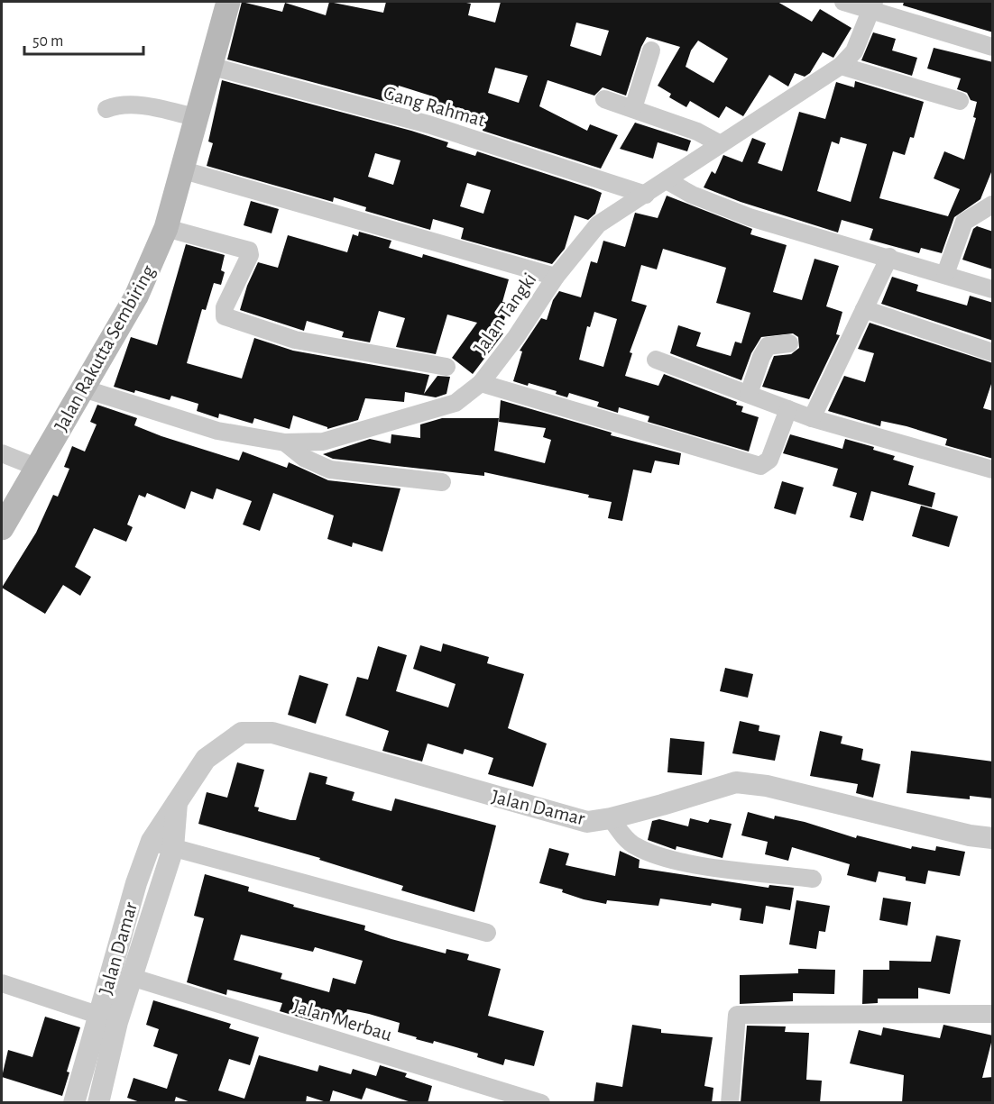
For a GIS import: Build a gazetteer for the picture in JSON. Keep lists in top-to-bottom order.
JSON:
{
  "streets": {
    "main road": ["Jalan Rakutta Sembiring"],
    "street": [
      "Gang Rahmat",
      "Jalan Tangki",
      "Jalan Damar",
      "Jalan Merbau"
    ]
  },
  "crossings": [
    ["Gang Rahmat", "Jalan Tangki"],
    ["Gang Rahmat", "Jalan Rakutta Sembiring"],
    ["Jalan Tangki", "Jalan Rakutta Sembiring"],
    ["Jalan Damar", "Jalan Merbau"]
  ],
  "scale_bar": "50 m"
}
